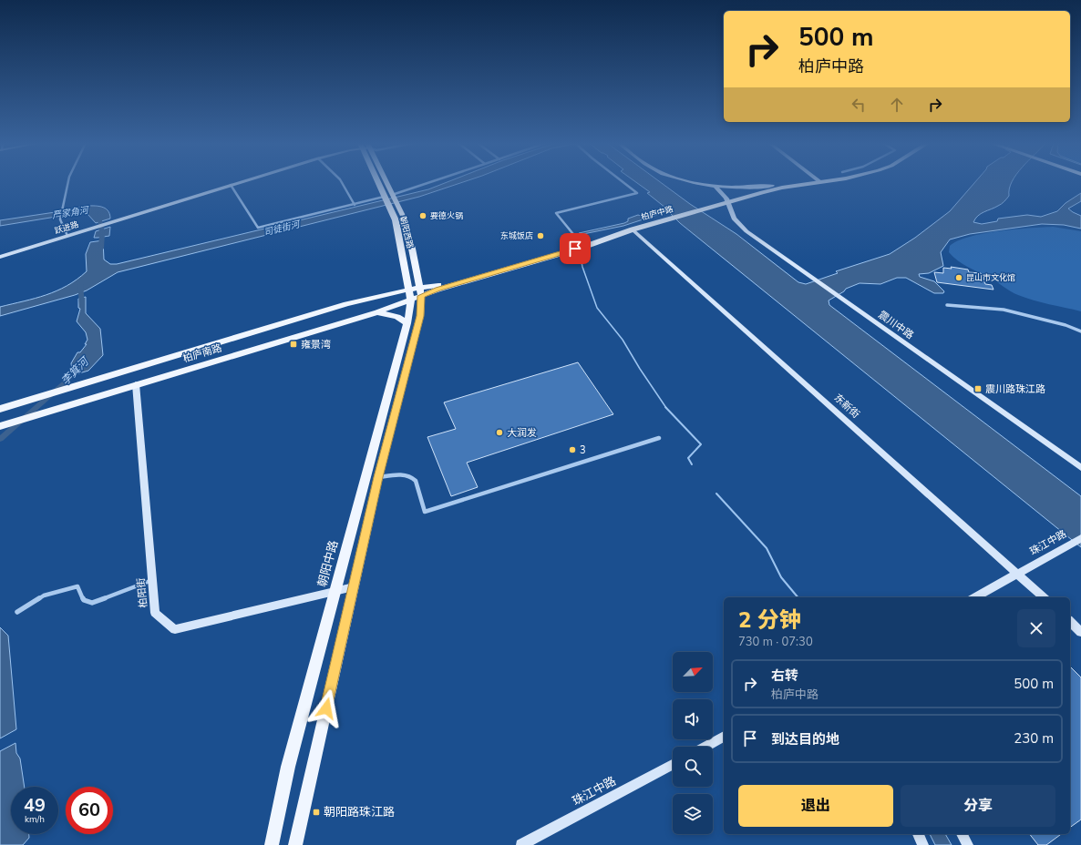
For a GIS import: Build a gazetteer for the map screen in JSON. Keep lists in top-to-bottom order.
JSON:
{
  "streets": {
    "main road": [
      "柏庐中路",
      "朝阳西路",
      "柏庐南路",
      "朝阳中路"
    ],
    "street": [
      "跃进路",
      "震川中路",
      "东新街",
      "珠江中路",
      "柏阳街"
    ]
  },
  "crossings": [
    ["柏庐中路", "朝阳西路"],
    ["柏庐中路", "震川中路"],
    ["柏庐中路", "柏庐南路"],
    ["柏庐中路", "东新街"],
    ["柏庐中路", "朝阳中路"],
    ["朝阳西路", "柏庐南路"],
    ["朝阳西路", "朝阳中路"],
    ["柏庐南路", "朝阳中路"],
    ["柏庐南路", "柏阳街"],
    ["东新街", "珠江中路"],
    ["朝阳中路", "柏阳街"]
  ],
  "water": ["严家角河", "司徒街河", "李箕河"],
  "places": {
    "other": [
      "要德火锅",
      "东城饭店",
      "昆山市文化馆",
      "大润发",
      "3"
    ],
    "transit": ["雍景湾", "震川路珠江路", "朝阳路珠江路"]
  },
  "north": "top right",
  "page": {
    "turn": ["500 m", "柏庐中路"],
    "heading": ["2 分钟", "730 m · 07:30"],
    "list": [
      {
        "name": "右转",
        "note": "柏庐中路",
        "value": "500 m"
      },
      {
        "name": "到达目的地",
        "value": "230 m"
      }
    ],
    "buttons": ["退出", "分享"],
    "speed": "49 km/h",
    "limit": "60"
  }
}
